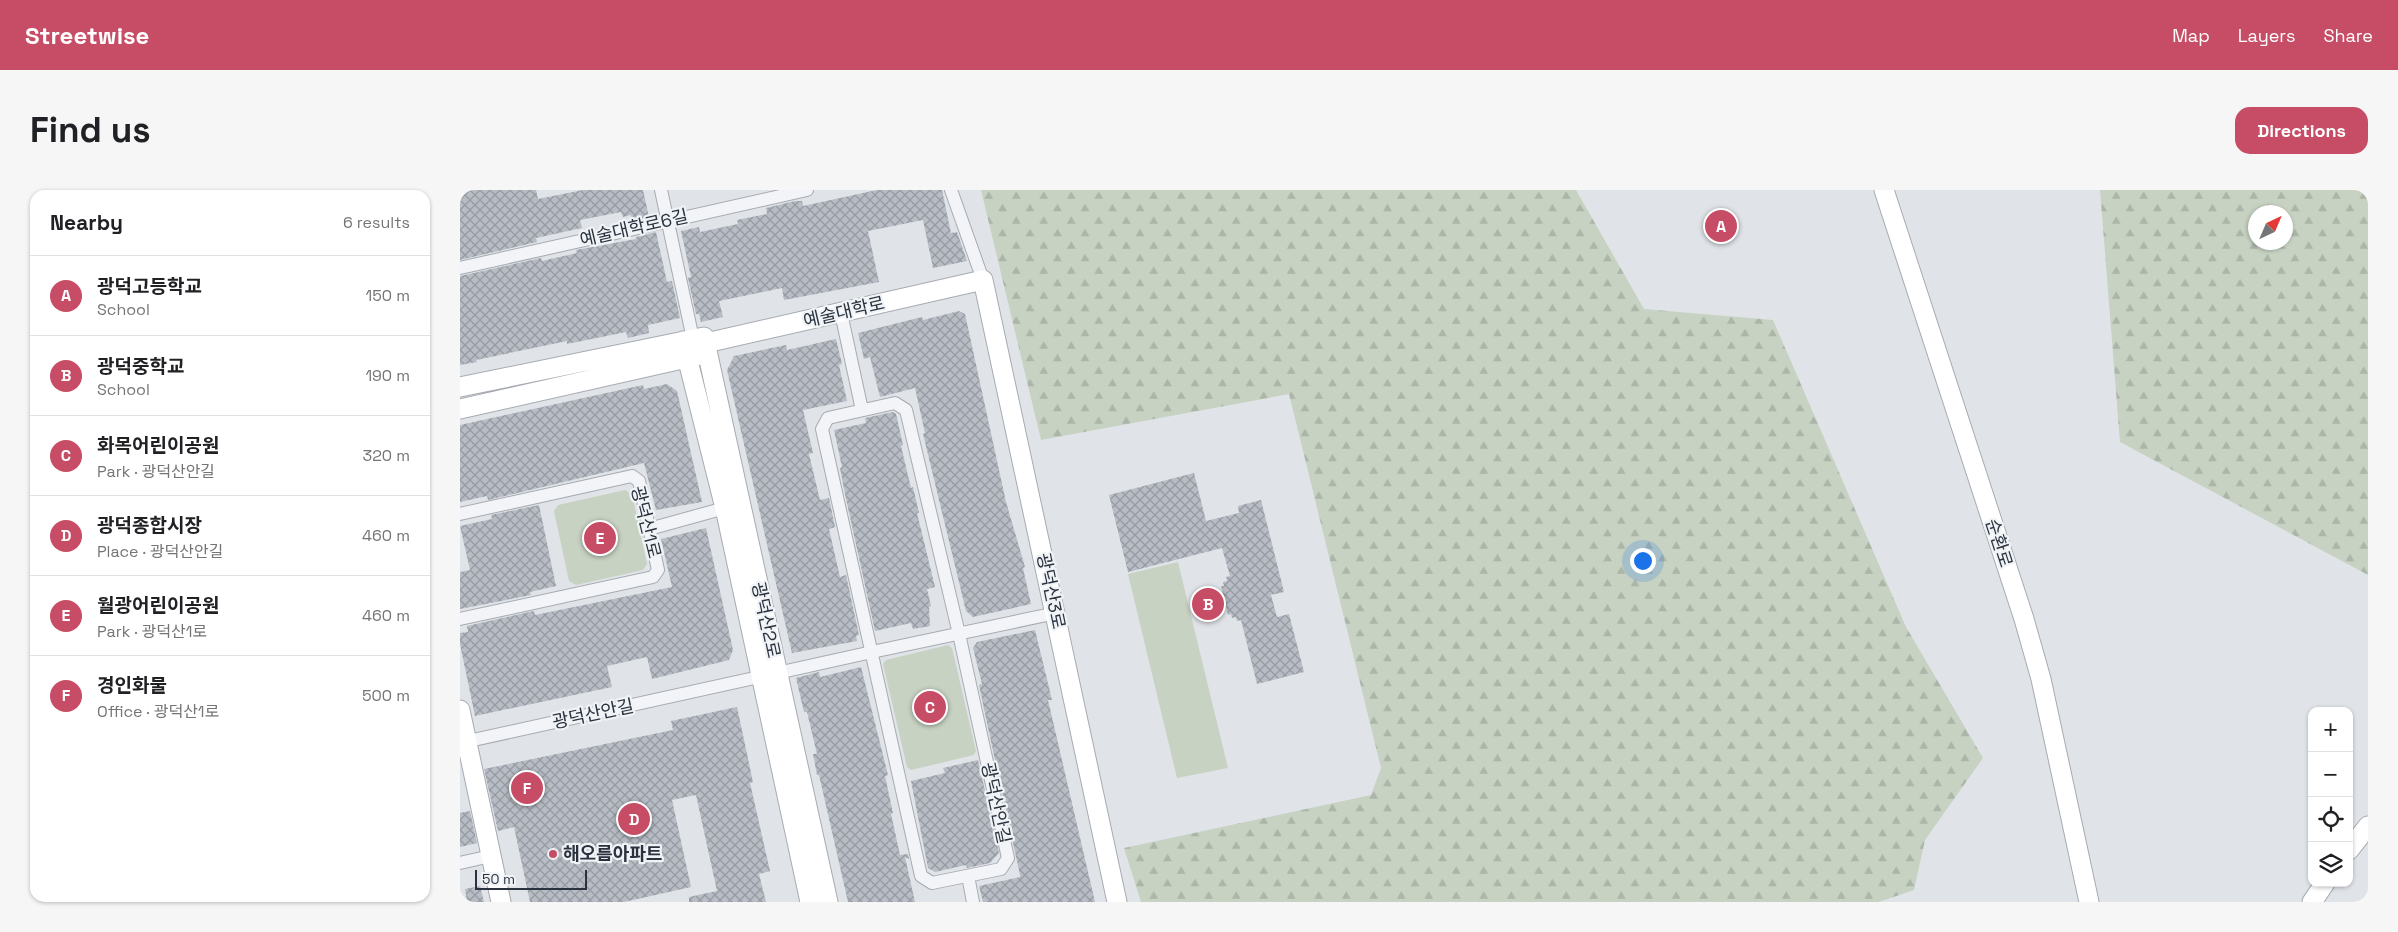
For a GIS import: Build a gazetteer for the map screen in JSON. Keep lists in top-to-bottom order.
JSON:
{
  "streets": {
    "street": [
      "예술대학로6길",
      "예술대학로",
      "광덕산1로",
      "순환로",
      "광덕산3로",
      "광덕산2로",
      "광덕산안길"
    ]
  },
  "crossings": [
    ["예술대학로", "광덕산3로"],
    ["예술대학로", "광덕산2로"],
    ["광덕산3로", "광덕산안길"],
    ["광덕산2로", "광덕산안길"]
  ],
  "places": ["해오름아파트"],
  "scale_bar": "50 m",
  "north": "top right",
  "page": {
    "header": "Streetwise",
    "nav": ["Map", "Layers", "Share"],
    "buttons": "Directions",
    "title": "Find us",
    "heading": ["Nearby", "6 results"],
    "pins": [
      "A",
      "E",
      "B",
      "C",
      "F",
      "D"
    ],
    "list": [
      {
        "mark": "A",
        "name": "광덕고등학교",
        "note": "School",
        "value": "150 m"
      },
      {
        "mark": "B",
        "name": "광덕중학교",
        "note": "School",
        "value": "190 m"
      },
      {
        "mark": "C",
        "name": "화목어린이공원",
        "note": "Park · 광덕산안길",
        "value": "320 m"
      },
      {
        "mark": "D",
        "name": "광덕종합시장",
        "note": "Place · 광덕산안길",
        "value": "460 m"
      },
      {
        "mark": "E",
        "name": "월광어린이공원",
        "note": "Park · 광덕산1로",
        "value": "460 m"
      },
      {
        "mark": "F",
        "name": "경인화물",
        "note": "Office · 광덕산1로",
        "value": "500 m"
      }
    ],
    "map_buttons": ["+", "−"],
    "scale": "50 m"
  }
}
